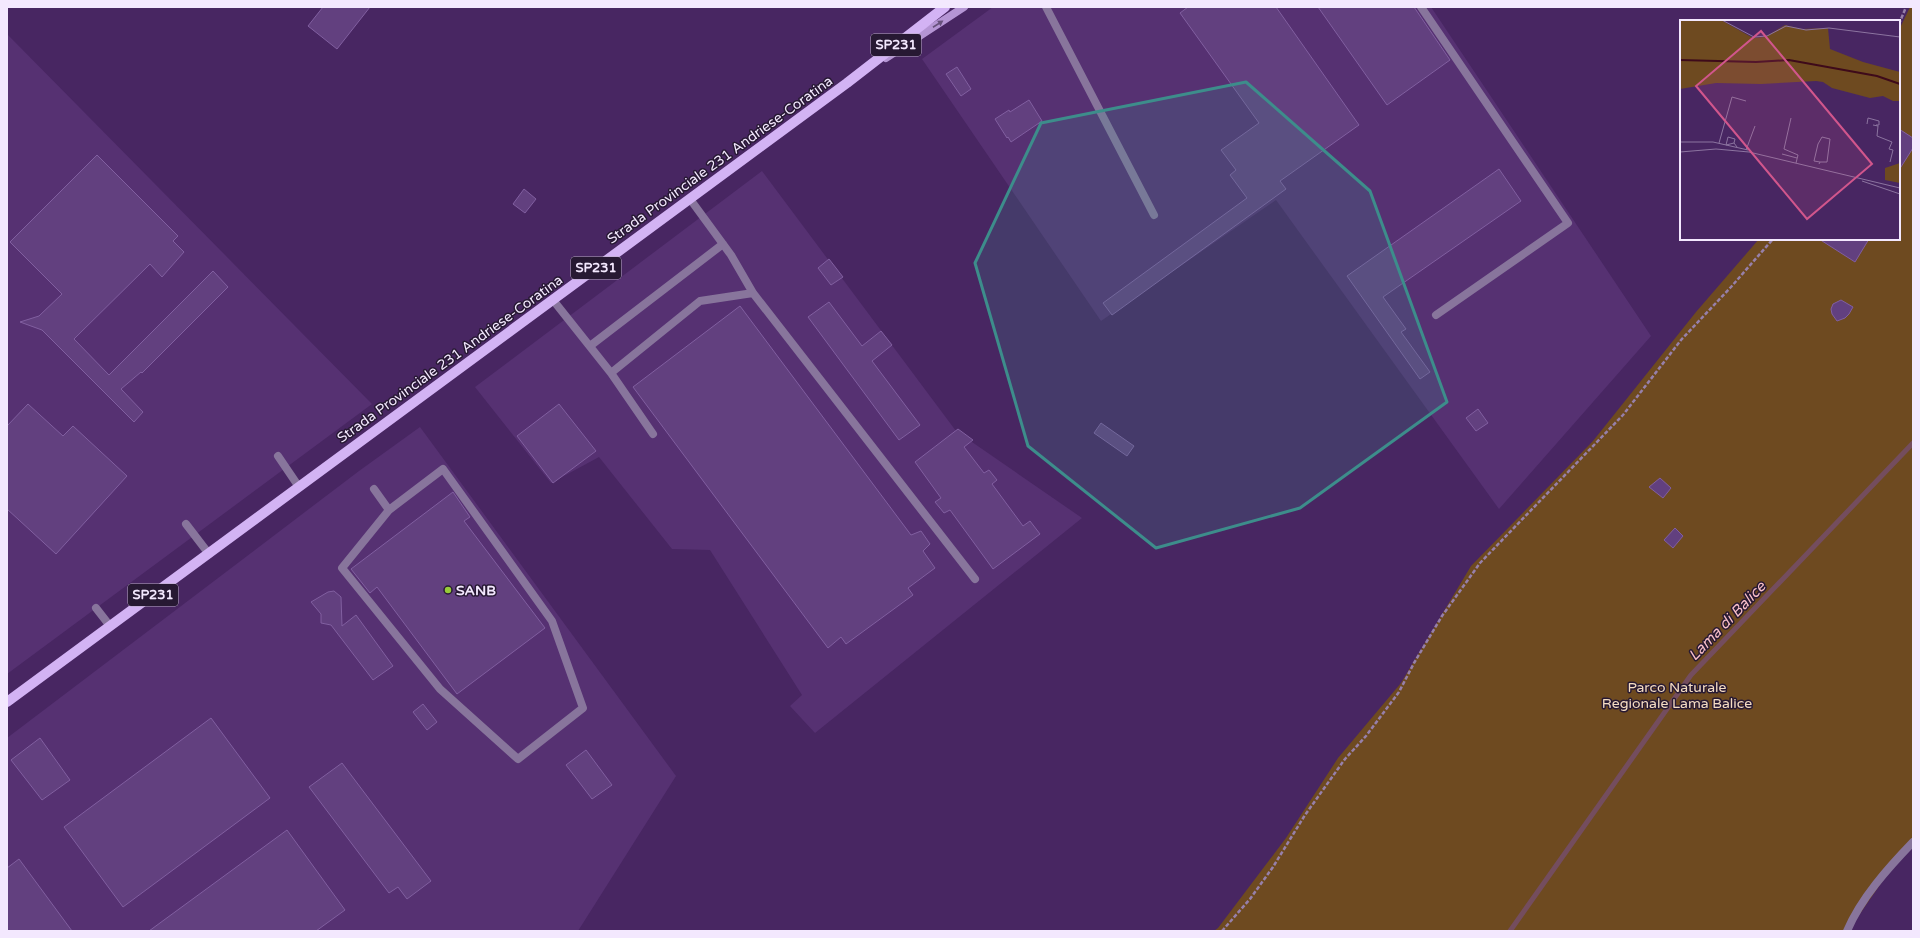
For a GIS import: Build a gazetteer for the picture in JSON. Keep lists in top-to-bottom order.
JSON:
{
  "streets": {
    "main road": ["SP231", "Strada Provinciale 231 Andriese-Coratina"]
  },
  "water": ["Lama di Balice"],
  "parks": ["Parco Naturale Regionale Lama Balice"],
  "places": ["SANB"]
}
